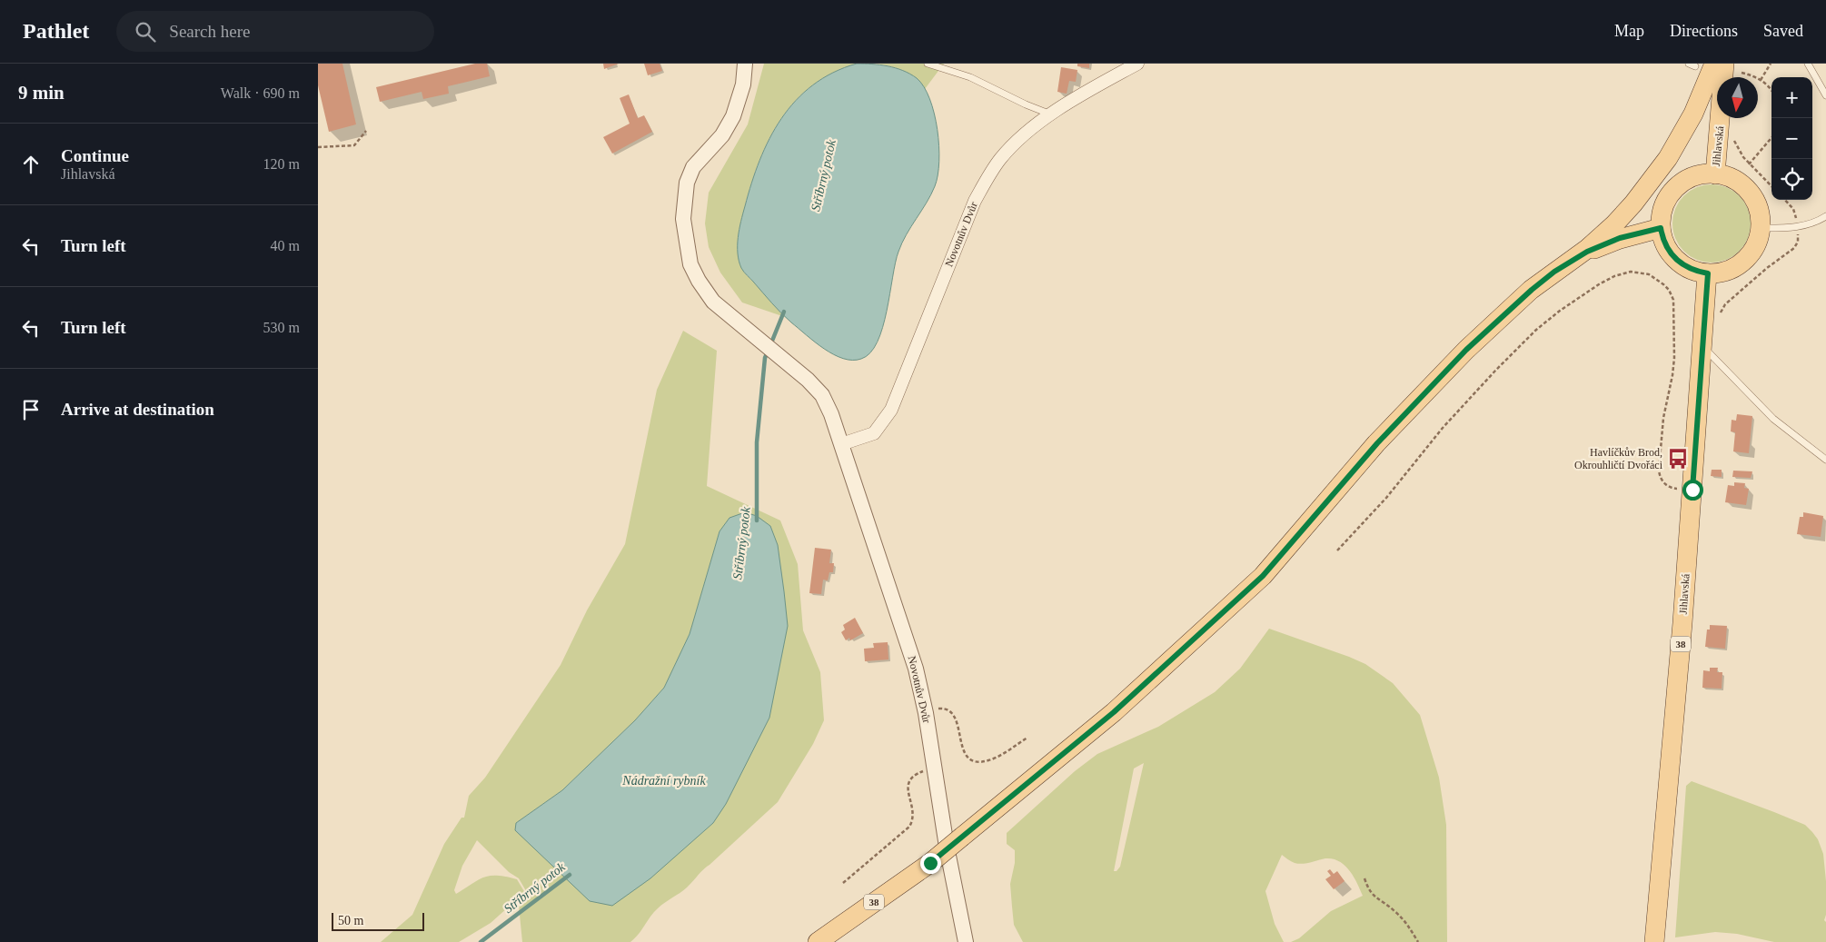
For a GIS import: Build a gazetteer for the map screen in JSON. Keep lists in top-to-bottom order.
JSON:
{
  "streets": {
    "main road": ["Jihlavská", "38"],
    "street": ["Novotnův Dvůr"]
  },
  "crossings": [
    ["Jihlavská", "38"]
  ],
  "water": ["Stříbrný potok", "Nádražní rybník"],
  "places": {
    "bus stop": ["Havlíčkův Brod, Okrouhličtí Dvořáci"]
  },
  "scale_bar": "50 m",
  "north": "bottom",
  "page": {
    "header": "Pathlet",
    "search": "Search here",
    "nav": ["Map", "Directions", "Saved"],
    "heading": ["9 min", "Walk · 690 m"],
    "map_buttons": ["+", "−"],
    "list": [
      ["Continue", "Jihlavská", "120 m"],
      ["Turn left", "40 m"],
      ["Turn left", "530 m"],
      "Arrive at destination"
    ],
    "scale": "50 m"
  }
}
